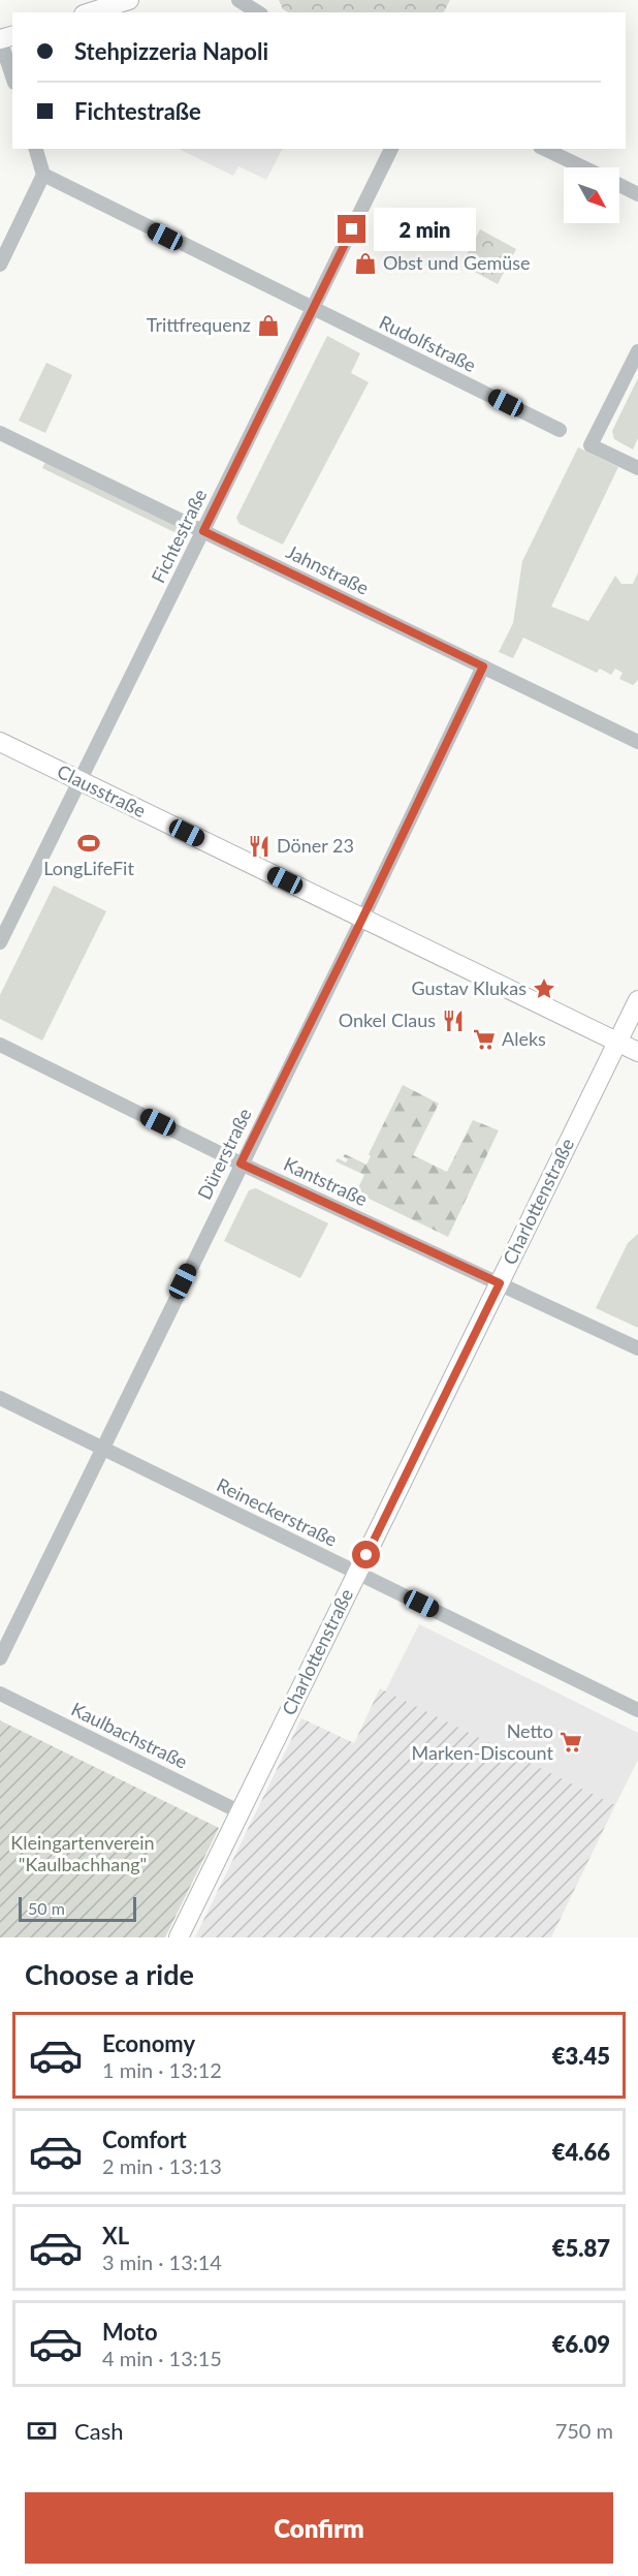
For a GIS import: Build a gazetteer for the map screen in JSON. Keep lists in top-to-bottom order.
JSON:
{
  "streets": {
    "street": [
      "Rudolfstraße",
      "Fichtestraße",
      "Jahnstraße",
      "Clausstraße",
      "Dürerstraße",
      "Kantstraße",
      "Charlottenstraße",
      "Reineckerstraße",
      "Kaulbachstraße"
    ]
  },
  "crossings": [
    ["Rudolfstraße", "Fichtestraße"],
    ["Fichtestraße", "Jahnstraße"],
    ["Fichtestraße", "Clausstraße"],
    ["Jahnstraße", "Dürerstraße"],
    ["Clausstraße", "Dürerstraße"],
    ["Clausstraße", "Charlottenstraße"],
    ["Dürerstraße", "Kantstraße"],
    ["Dürerstraße", "Reineckerstraße"],
    ["Kantstraße", "Charlottenstraße"],
    ["Charlottenstraße", "Reineckerstraße"],
    ["Charlottenstraße", "Kaulbachstraße"]
  ],
  "parks": ["Kleingartenverein \"Kaulbachhang\""],
  "places": {
    "shop": ["Obst und Gemüse", "Trittfrequenz"],
    "sports": ["LongLifeFit"],
    "restaurant": ["Döner 23", "Onkel Claus"],
    "place": ["Gustav Klukas"],
    "supermarket": ["Aleks", "Netto Marken-Discount"]
  },
  "scale_bar": "50 m",
  "north": "bottom right",
  "page": {
    "banner": ["Stehpizzeria Napoli", "Fichtestraße"],
    "bubble": "2 min",
    "scale": "50 m",
    "heading": "Choose a ride",
    "list": [
      {
        "name": "Economy",
        "note": "1 min · 13:12",
        "value": "€3.45"
      },
      {
        "name": "Comfort",
        "note": "2 min · 13:13",
        "value": "€4.66"
      },
      {
        "name": "XL",
        "note": "3 min · 13:14",
        "value": "€5.87"
      },
      {
        "name": "Moto",
        "note": "4 min · 13:15",
        "value": "€6.09"
      }
    ],
    "pay": ["Cash", "750 m"],
    "buttons": "Confirm"
  }
}
